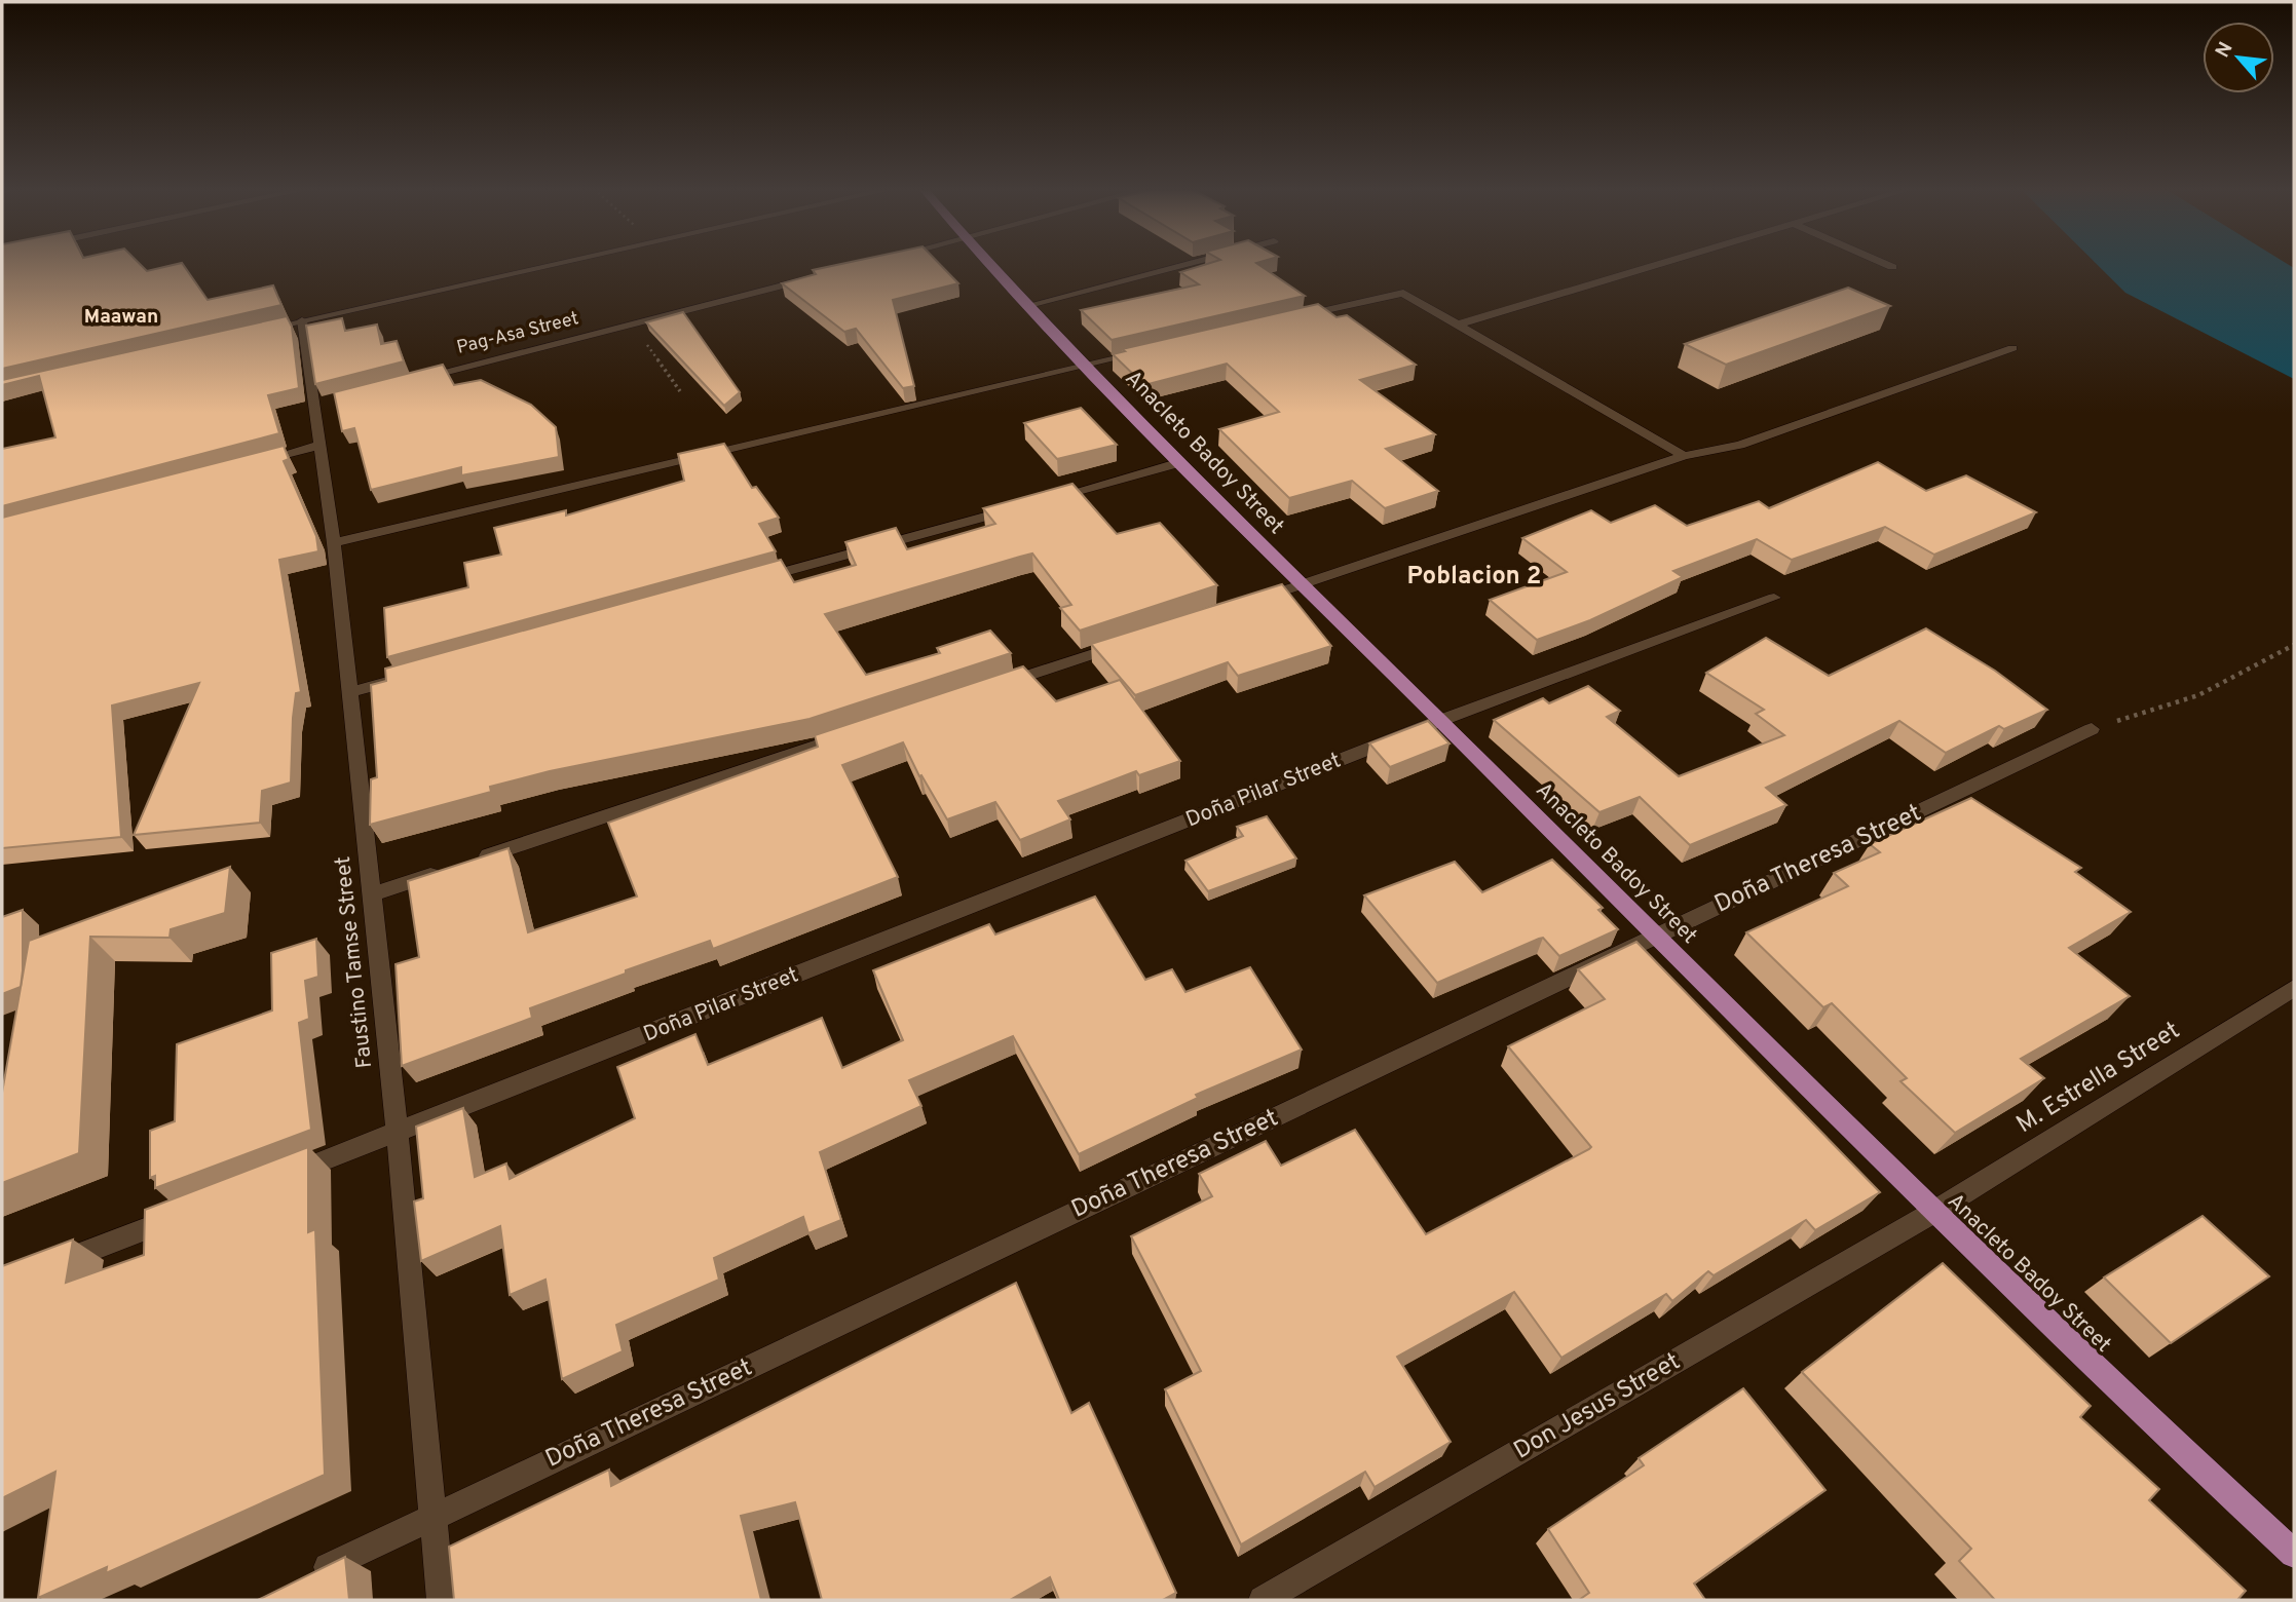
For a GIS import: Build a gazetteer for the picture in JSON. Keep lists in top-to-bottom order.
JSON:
{
  "streets": {
    "main road": ["Anacleto Badoy Street"],
    "street": [
      "Pag-Asa Street",
      "Doña Pilar Street",
      "Doña Theresa Street",
      "Faustino Tamse Street",
      "M. Estrella Street",
      "Don Jesus Street"
    ]
  },
  "crossings": [
    ["Anacleto Badoy Street", "Doña Pilar Street"],
    ["Anacleto Badoy Street", "Doña Theresa Street"],
    ["Anacleto Badoy Street", "M. Estrella Street"],
    ["Anacleto Badoy Street", "Don Jesus Street"],
    ["Doña Pilar Street", "Faustino Tamse Street"],
    ["Doña Theresa Street", "Faustino Tamse Street"],
    ["M. Estrella Street", "Don Jesus Street"]
  ],
  "districts": ["Maawan", "Poblacion 2"],
  "north": "top left"
}
